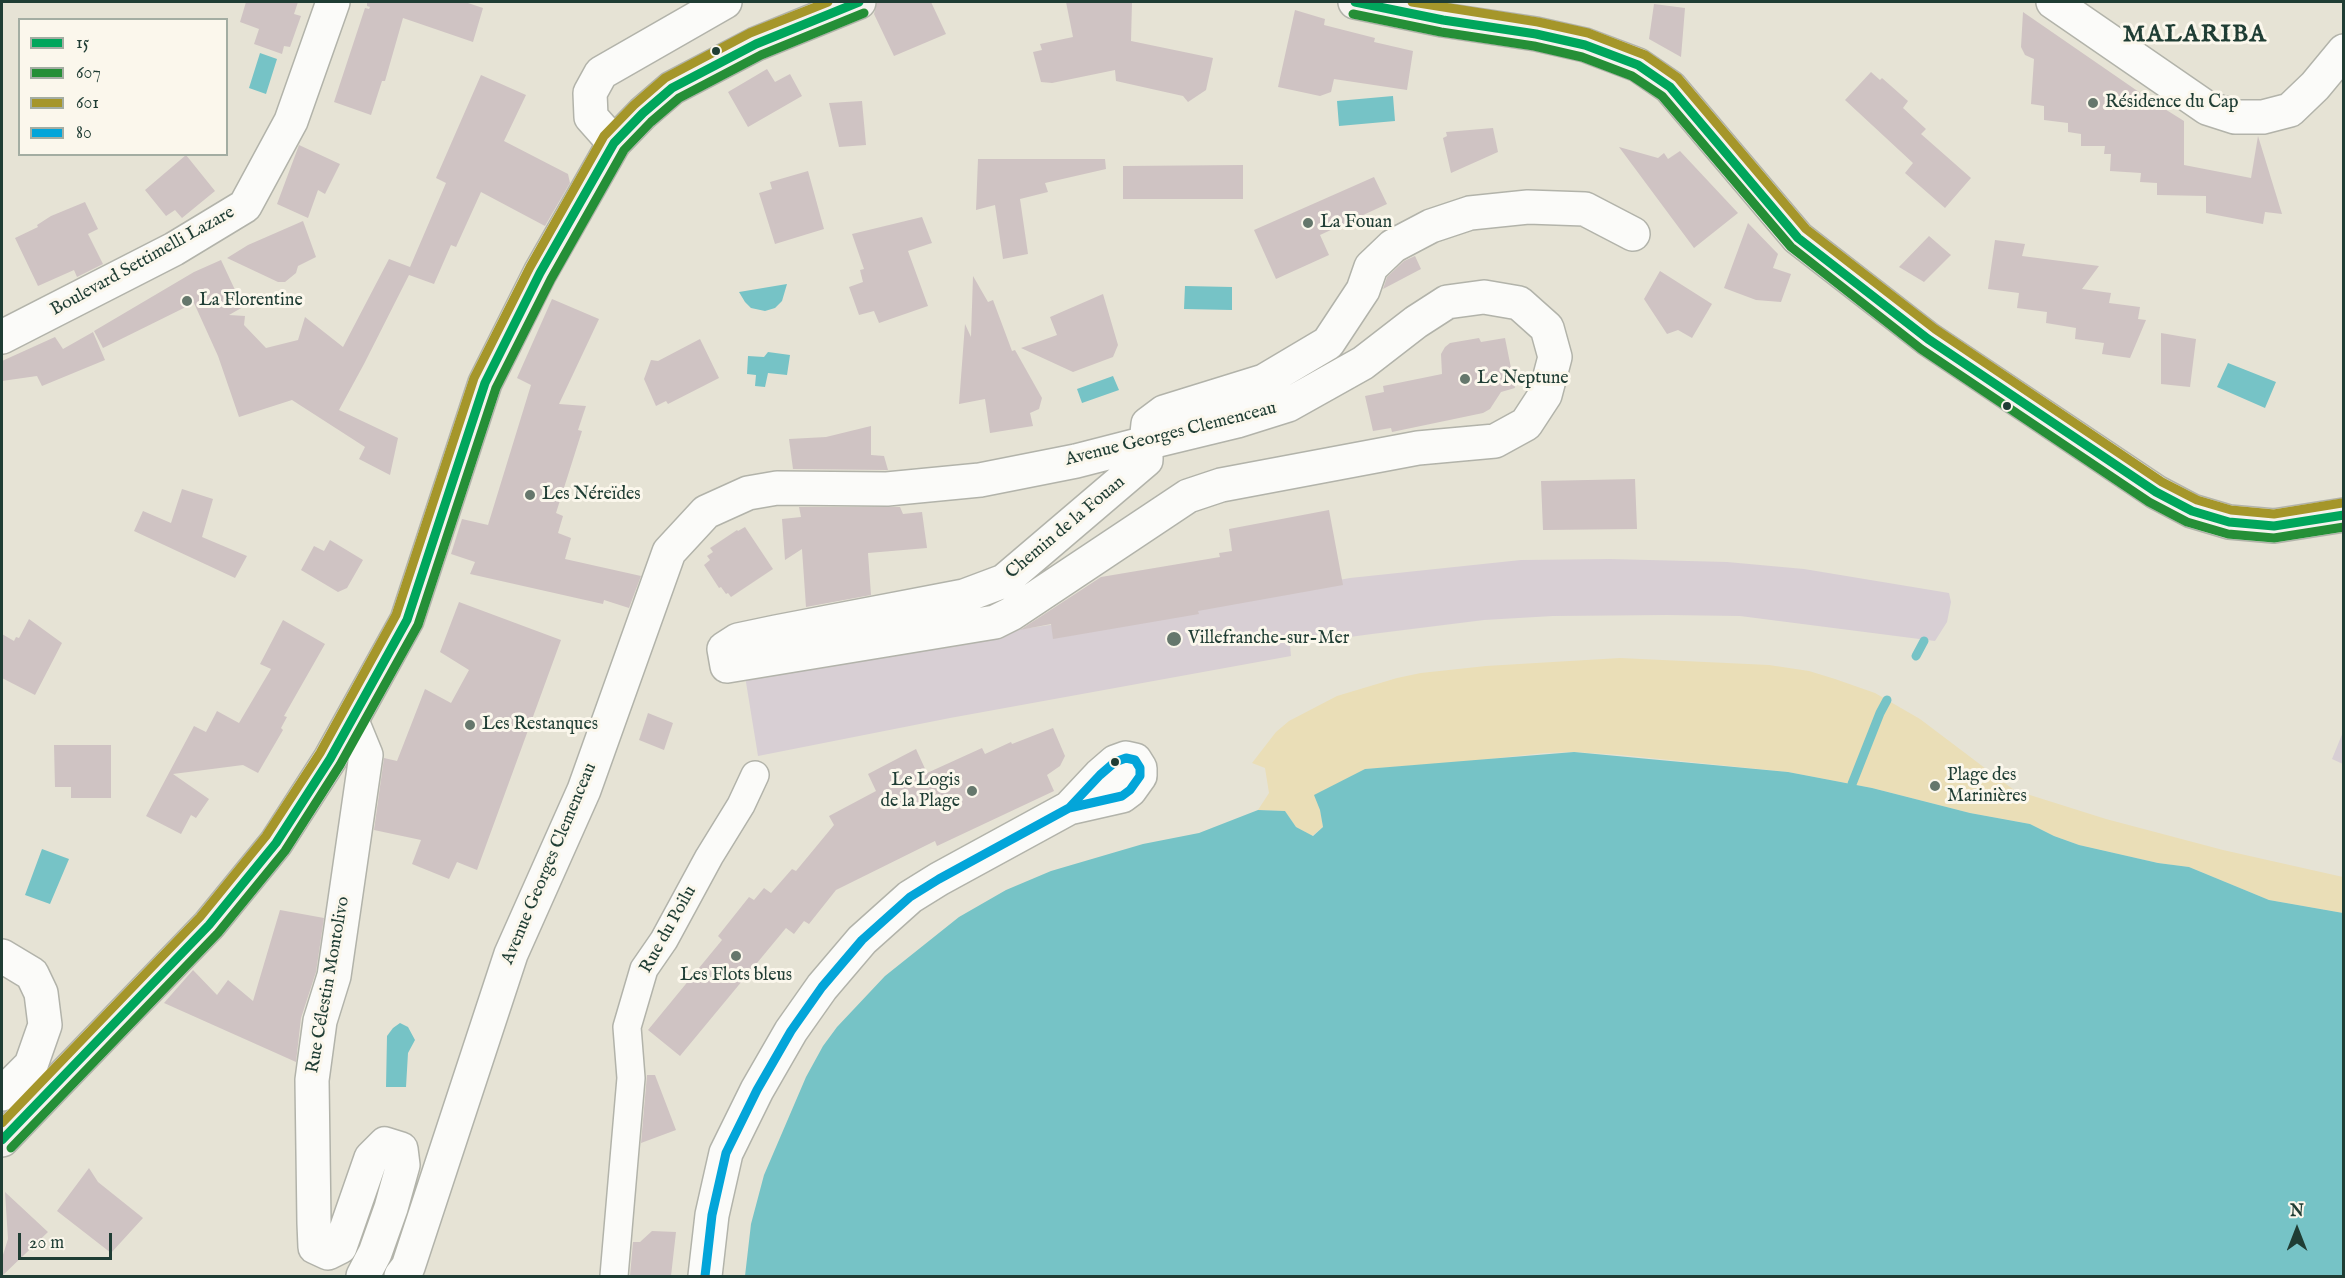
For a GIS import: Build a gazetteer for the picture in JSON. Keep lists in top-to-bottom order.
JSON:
{
  "streets": {
    "street": [
      "Boulevard Settimelli Lazare",
      "Avenue Georges Clemenceau",
      "Chemin de la Fouan",
      "Rue du Poilu",
      "Rue Célestin Montolivo"
    ]
  },
  "crossings": [
    ["Avenue Georges Clemenceau", "Chemin de la Fouan"]
  ],
  "districts": ["MALARIBA"],
  "places": [
    "Résidence du Cap",
    "La Fouan",
    "La Florentine",
    "Le Neptune",
    "Les Néreïdes",
    "Villefranche-sur-Mer",
    "Les Restanques",
    "Plage des Marinières",
    "Le Logis de la Plage",
    "Les Flots bleus"
  ],
  "lines": [
    "transit line 15",
    "transit line 601",
    "transit line 607",
    "transit line 80"
  ],
  "legend": [
    "15",
    "607",
    "601",
    "80"
  ],
  "scale_bar": "20 m",
  "north": "top"
}
